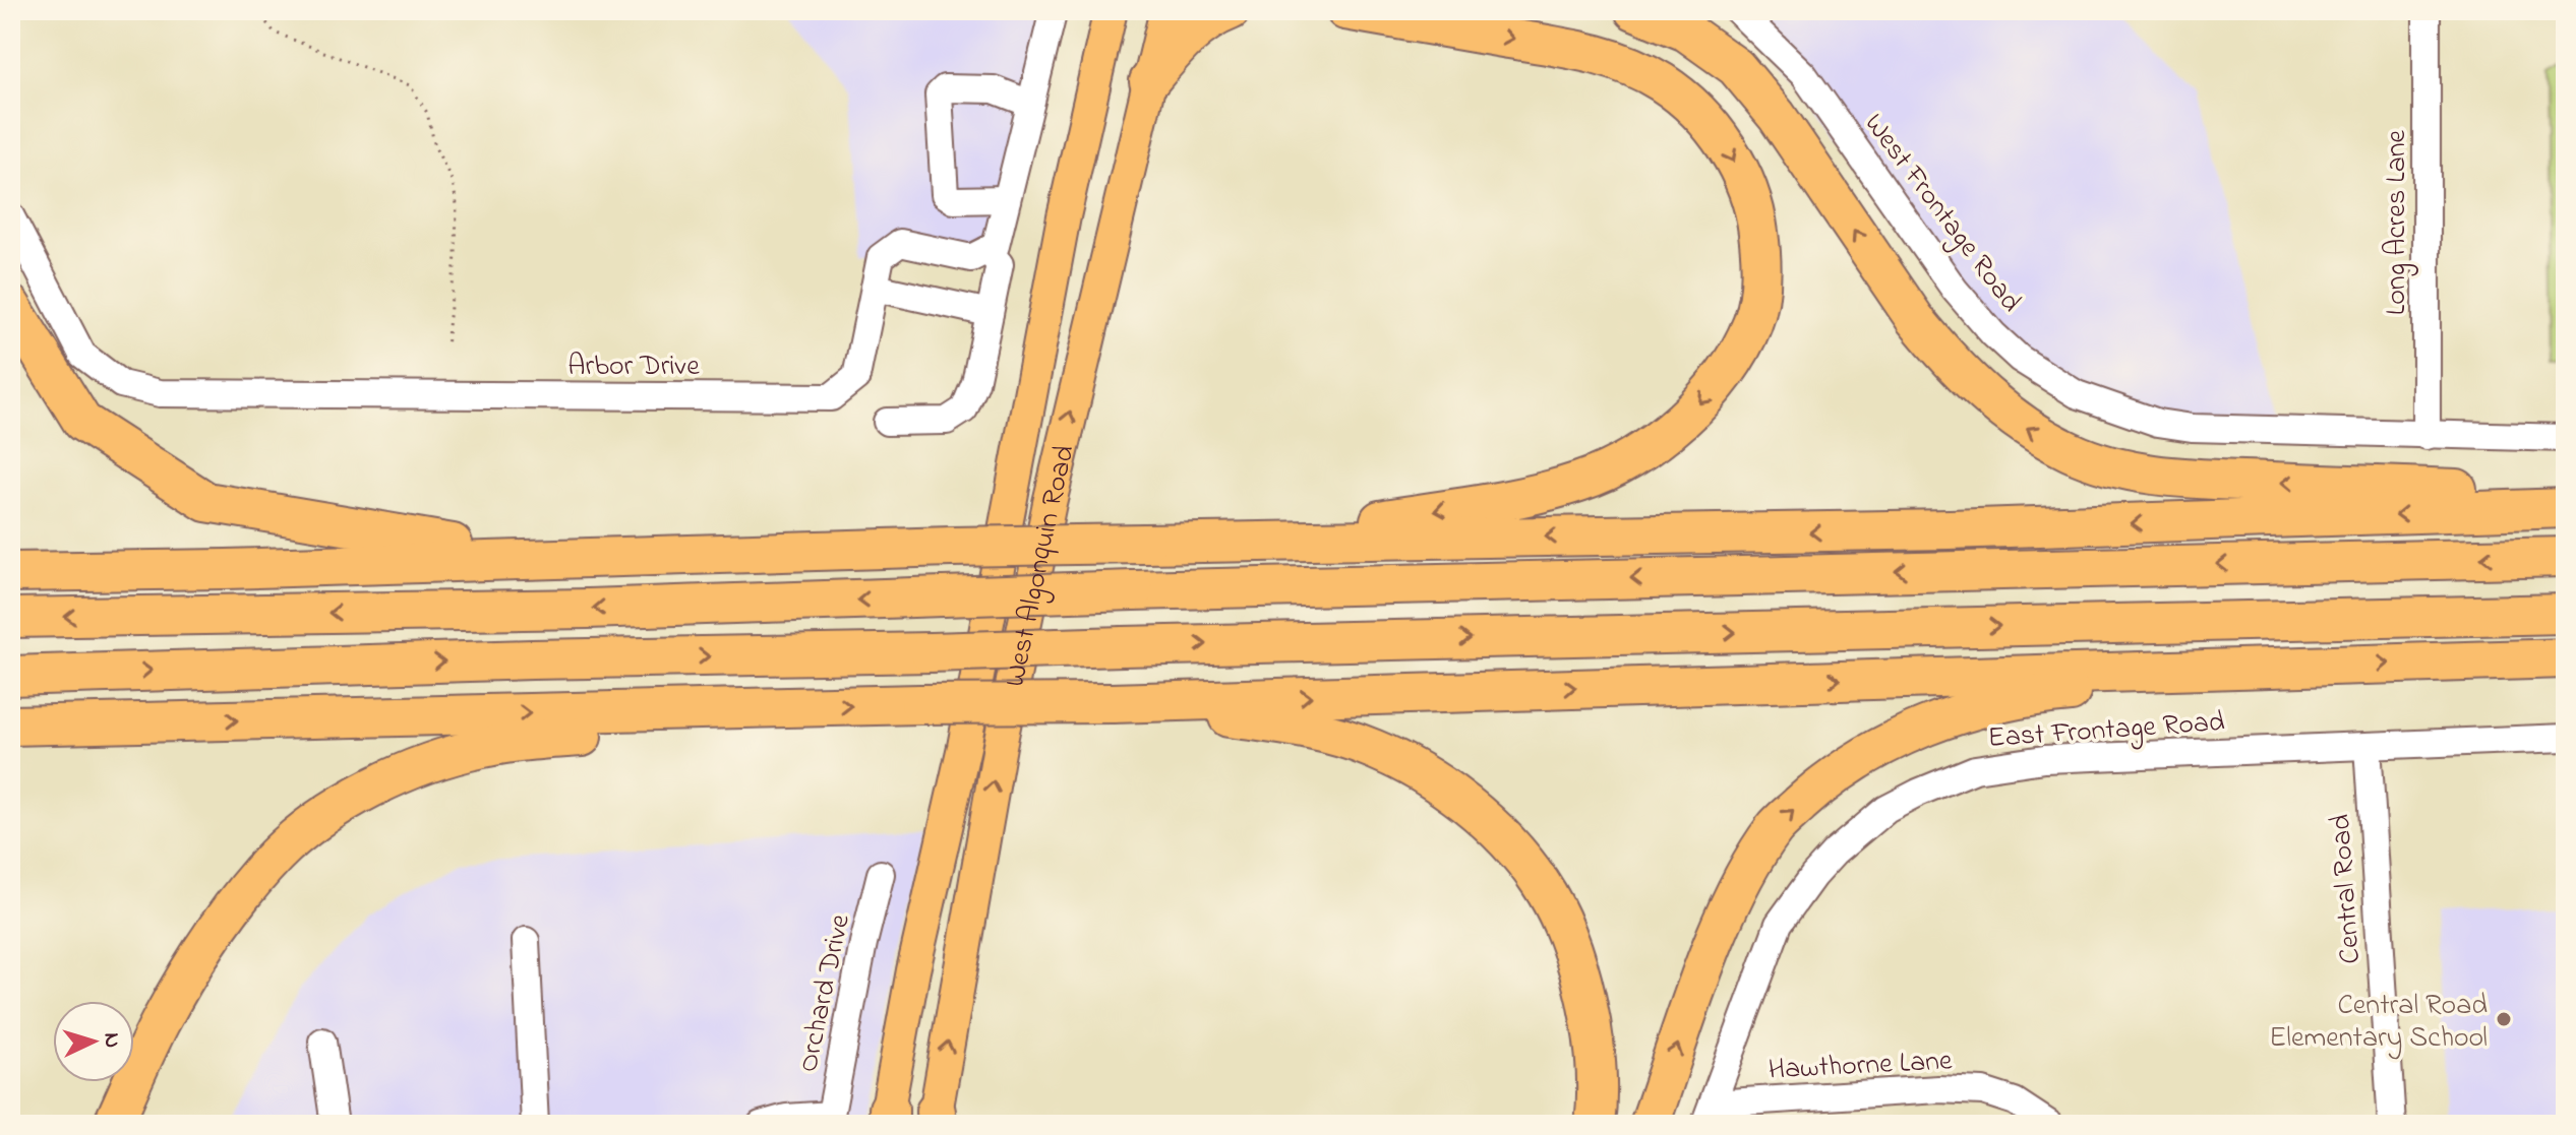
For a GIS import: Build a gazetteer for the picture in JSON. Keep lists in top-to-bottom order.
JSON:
{
  "streets": {
    "main road": ["West Algonquin Road"],
    "street": [
      "West Frontage Road",
      "Long Acres Lane",
      "Arbor Drive",
      "East Frontage Road",
      "Central Road",
      "Orchard Drive",
      "Hawthorne Lane"
    ]
  },
  "crossings": [
    ["West Frontage Road", "Long Acres Lane"],
    ["East Frontage Road", "Central Road"],
    ["East Frontage Road", "Hawthorne Lane"]
  ],
  "places": ["Central Road Elementary School"],
  "north": "right"
}
